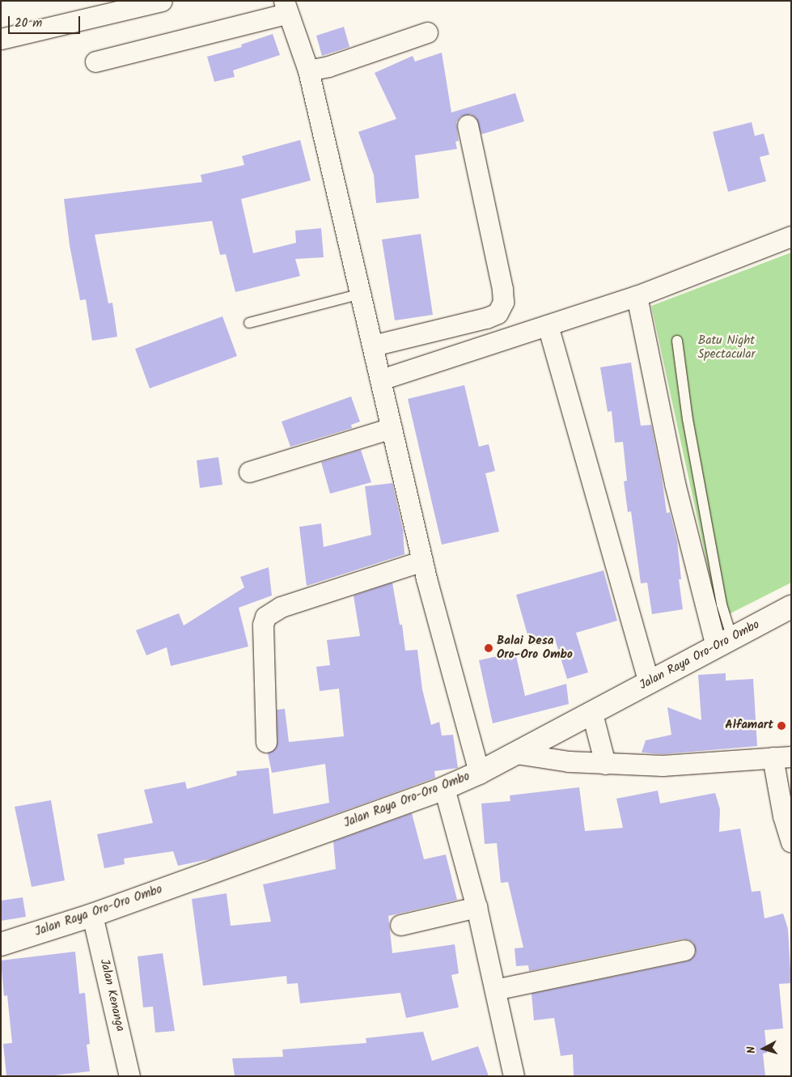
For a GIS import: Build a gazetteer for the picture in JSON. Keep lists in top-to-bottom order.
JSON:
{
  "streets": {
    "main road": ["Jalan Raya Oro-Oro Ombo"],
    "street": ["Jalan Kenanga"]
  },
  "crossings": [
    ["Jalan Raya Oro-Oro Ombo", "Jalan Kenanga"]
  ],
  "parks": ["Batu Night Spectacular"],
  "places": ["Balai Desa Oro-Oro Ombo", "Alfamart"],
  "scale_bar": "20 m",
  "north": "left"
}
